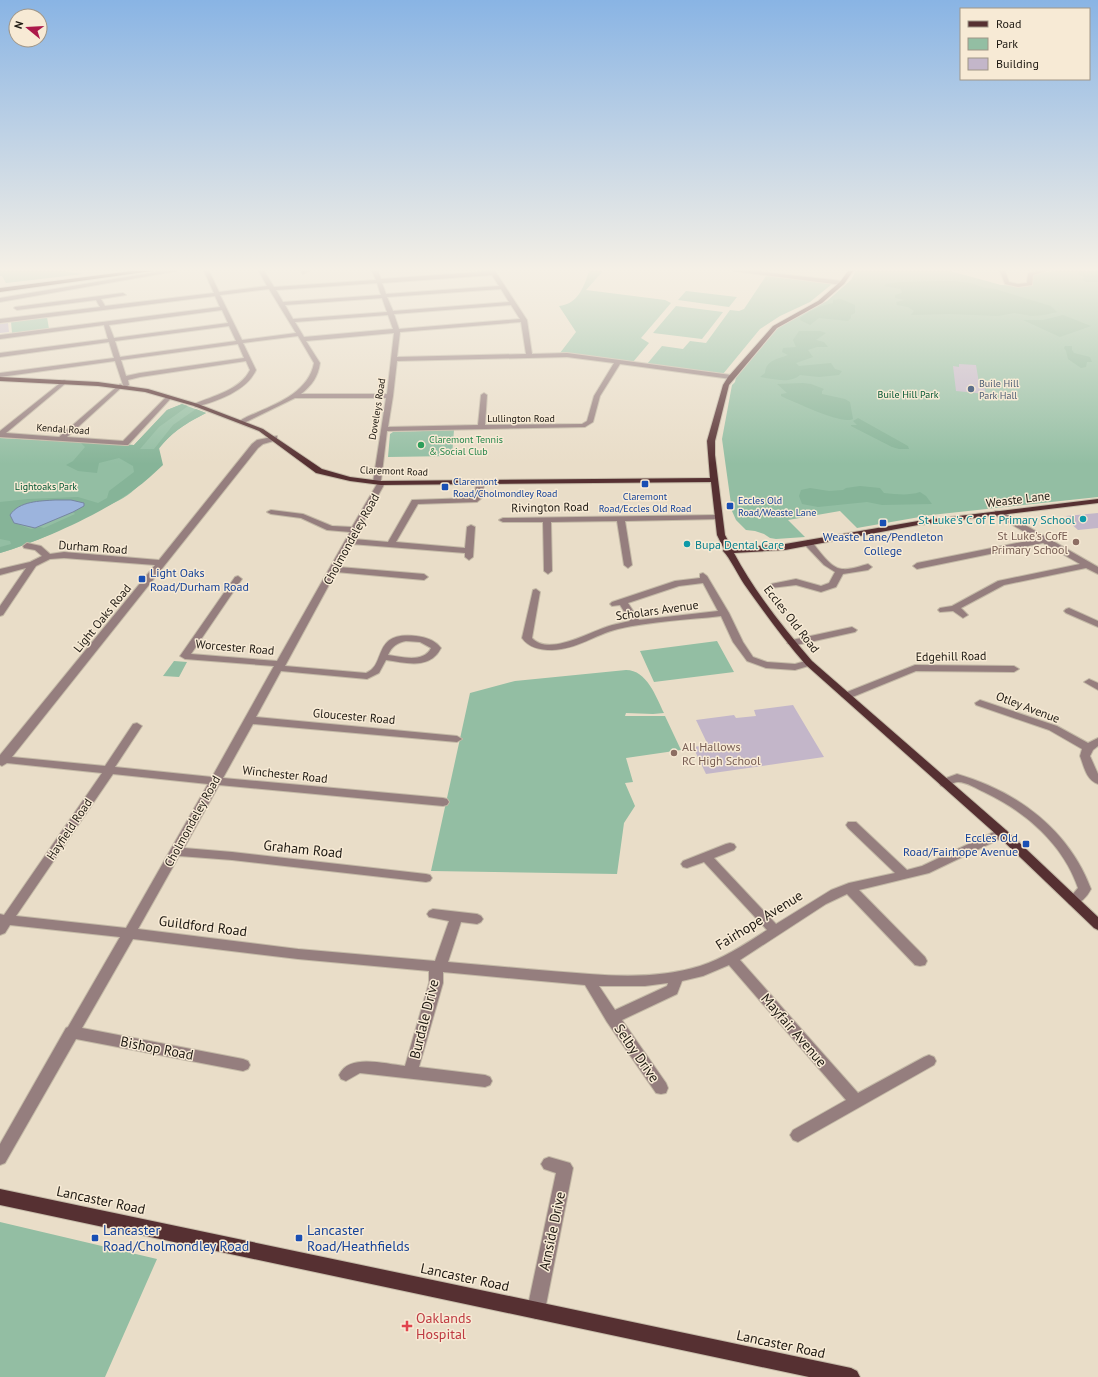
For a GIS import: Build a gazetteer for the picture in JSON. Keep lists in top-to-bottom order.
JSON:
{
  "streets": {
    "main road": [
      "Claremont Road",
      "Weaste Lane",
      "Eccles Old Road",
      "Lancaster Road"
    ],
    "street": [
      "Doveleys Road",
      "Lullington Road",
      "Kendal Road",
      "Rivington Road",
      "Cholmondeley Road",
      "Durham Road",
      "Scholars Avenue",
      "Light Oaks Road",
      "Worcester Road",
      "Edgehill Road",
      "Otley Avenue",
      "Gloucester Road",
      "Winchester Road",
      "Hayfield Road",
      "Graham Road",
      "Fairhope Avenue",
      "Guildford Road",
      "Burdale Drive",
      "Mayfair Avenue",
      "Bishop Road",
      "Selby Drive",
      "Arnside Drive"
    ]
  },
  "crossings": [
    ["Doveleys Road", "Lullington Road"],
    ["Doveleys Road", "Claremont Road"],
    ["Doveleys Road", "Cholmondeley Road"],
    ["Kendal Road", "Claremont Road"],
    ["Claremont Road", "Cholmondeley Road"],
    ["Claremont Road", "Light Oaks Road"],
    ["Claremont Road", "Eccles Old Road"],
    ["Weaste Lane", "Eccles Old Road"],
    ["Rivington Road", "Eccles Old Road"],
    ["Cholmondeley Road", "Worcester Road"],
    ["Cholmondeley Road", "Gloucester Road"],
    ["Cholmondeley Road", "Winchester Road"],
    ["Cholmondeley Road", "Graham Road"],
    ["Cholmondeley Road", "Guildford Road"],
    ["Cholmondeley Road", "Bishop Road"],
    ["Durham Road", "Light Oaks Road"],
    ["Light Oaks Road", "Winchester Road"],
    ["Eccles Old Road", "Edgehill Road"],
    ["Eccles Old Road", "Fairhope Avenue"],
    ["Winchester Road", "Hayfield Road"],
    ["Hayfield Road", "Guildford Road"],
    ["Fairhope Avenue", "Guildford Road"],
    ["Fairhope Avenue", "Burdale Drive"],
    ["Fairhope Avenue", "Mayfair Avenue"],
    ["Fairhope Avenue", "Selby Drive"],
    ["Lancaster Road", "Arnside Drive"]
  ],
  "parks": ["Buile Hill Park", "Lightoaks Park"],
  "places": {
    "other": [
      "Buile Hill Park Hall",
      "Claremont Tennis & Social Club",
      "St Luke's C of E Primary School",
      "St Luke's CofE Primary School",
      "Bupa Dental Care",
      "All Hallows RC High School"
    ],
    "transit": [
      "Claremont Road/Eccles Old Road",
      "Claremont Road/Cholmondley Road",
      "Eccles Old Road/Weaste Lane",
      "Weaste Lane/Pendleton College",
      "Light Oaks Road/Durham Road",
      "Eccles Old Road/Fairhope Avenue",
      "Lancaster Road/Cholmondley Road",
      "Lancaster Road/Heathfields"
    ],
    "health": ["Oaklands Hospital"]
  },
  "legend": ["Road", "Park", "Building"],
  "north": "left"
}
